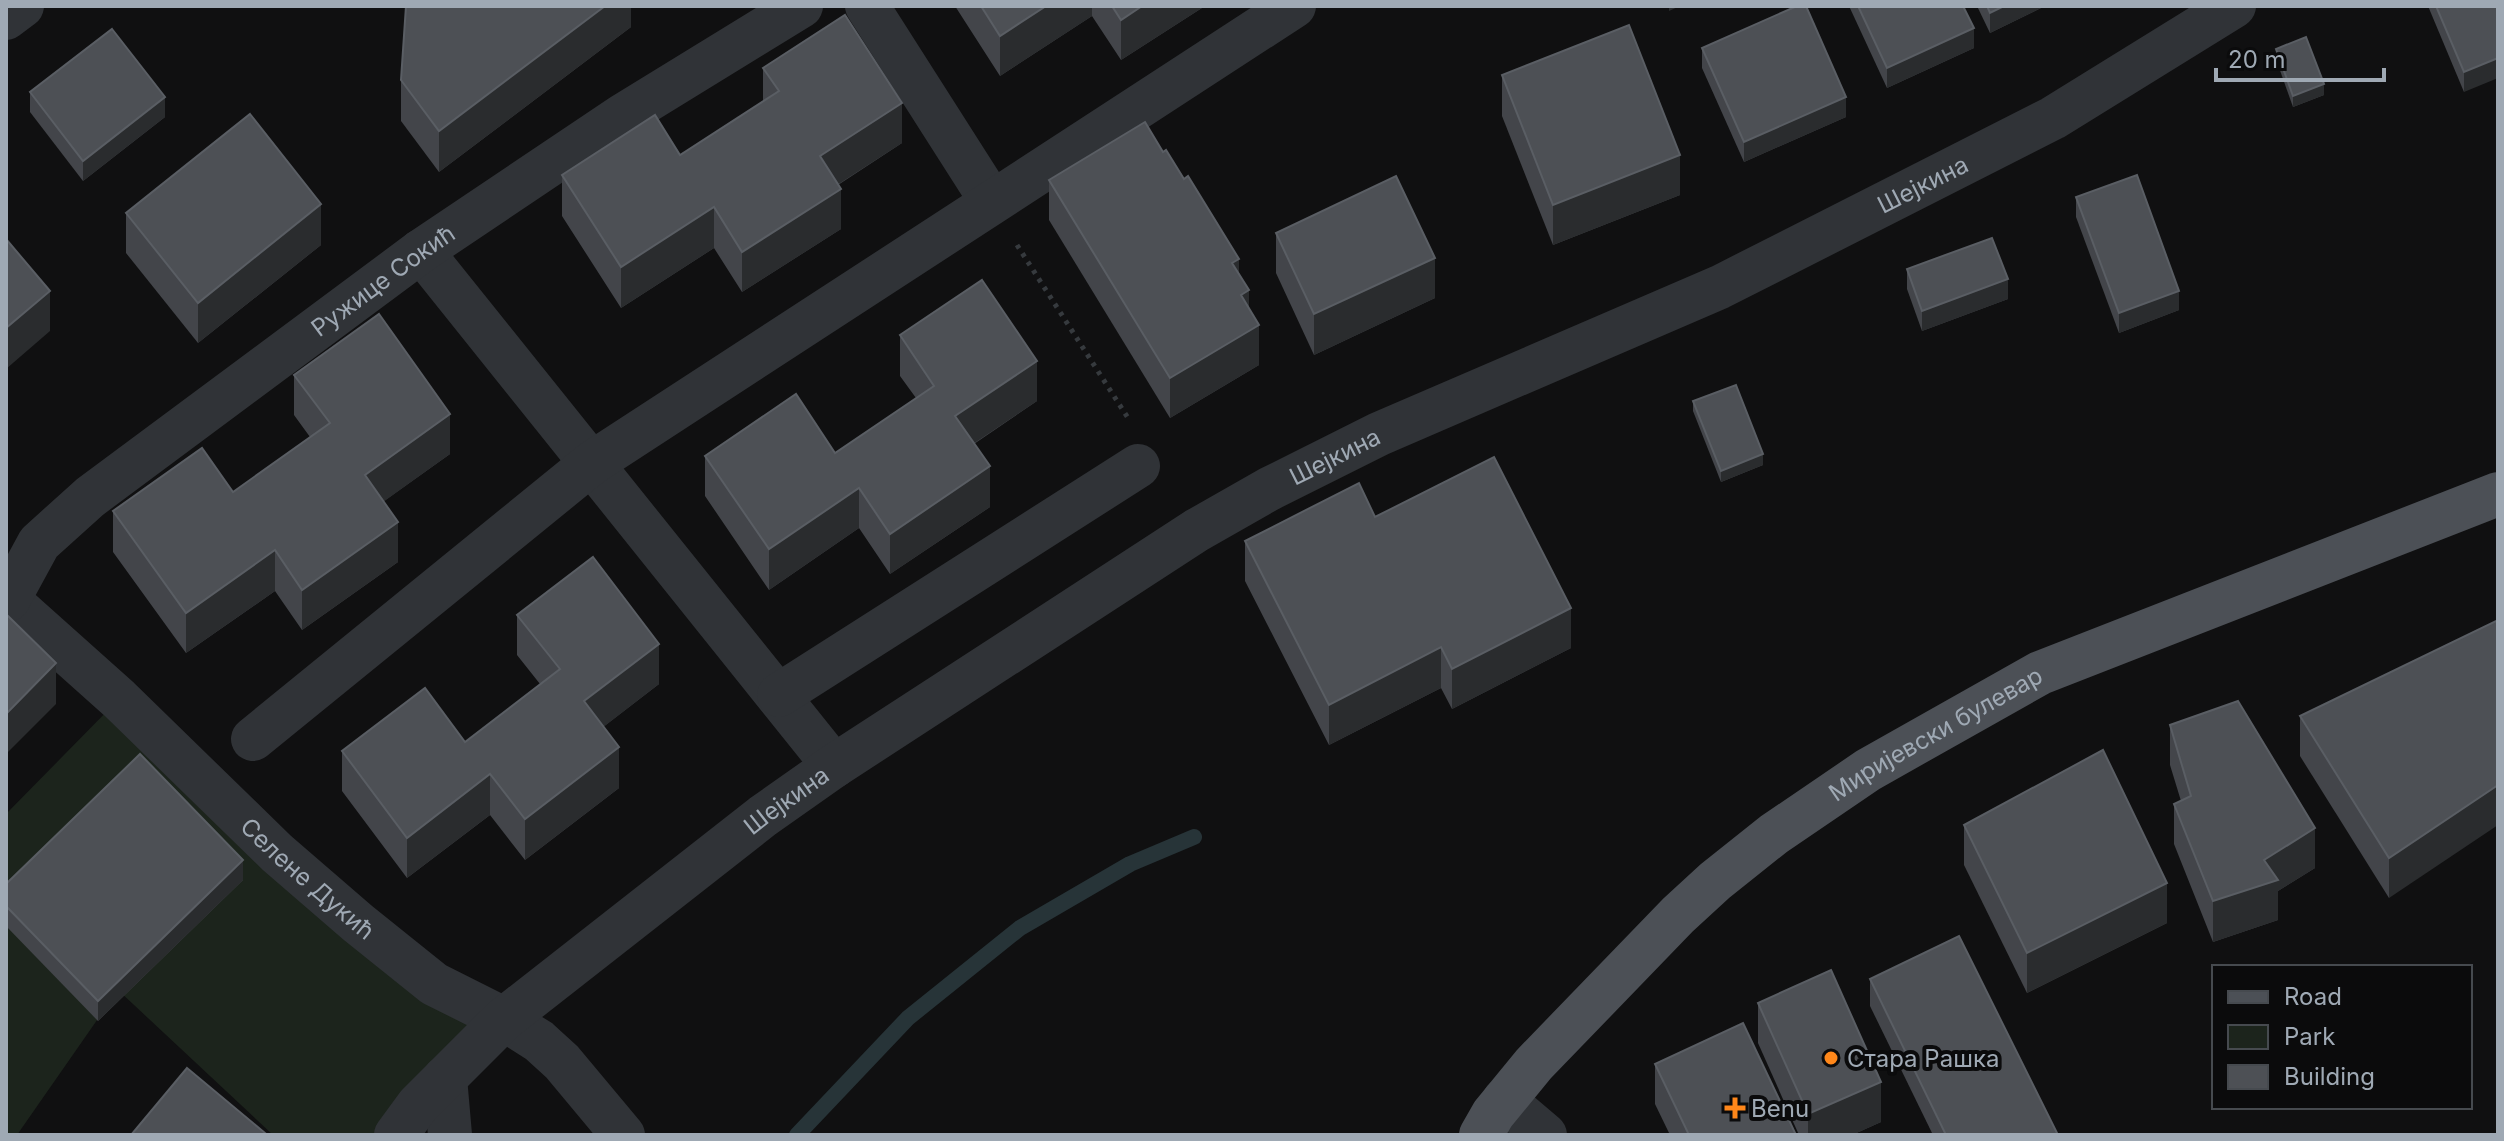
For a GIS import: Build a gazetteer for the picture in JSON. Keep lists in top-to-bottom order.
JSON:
{
  "streets": {
    "main road": ["Миријевски булевар"],
    "street": ["Шејкина", "Ружице Сокић", "Селене Дукић"]
  },
  "crossings": [
    ["Шејкина", "Селене Дукић"],
    ["Ружице Сокић", "Селене Дукић"]
  ],
  "places": {
    "other": ["Стара Рашка"],
    "health": ["Benu"]
  },
  "legend": ["Road", "Park", "Building"],
  "scale_bar": "20 m"
}
